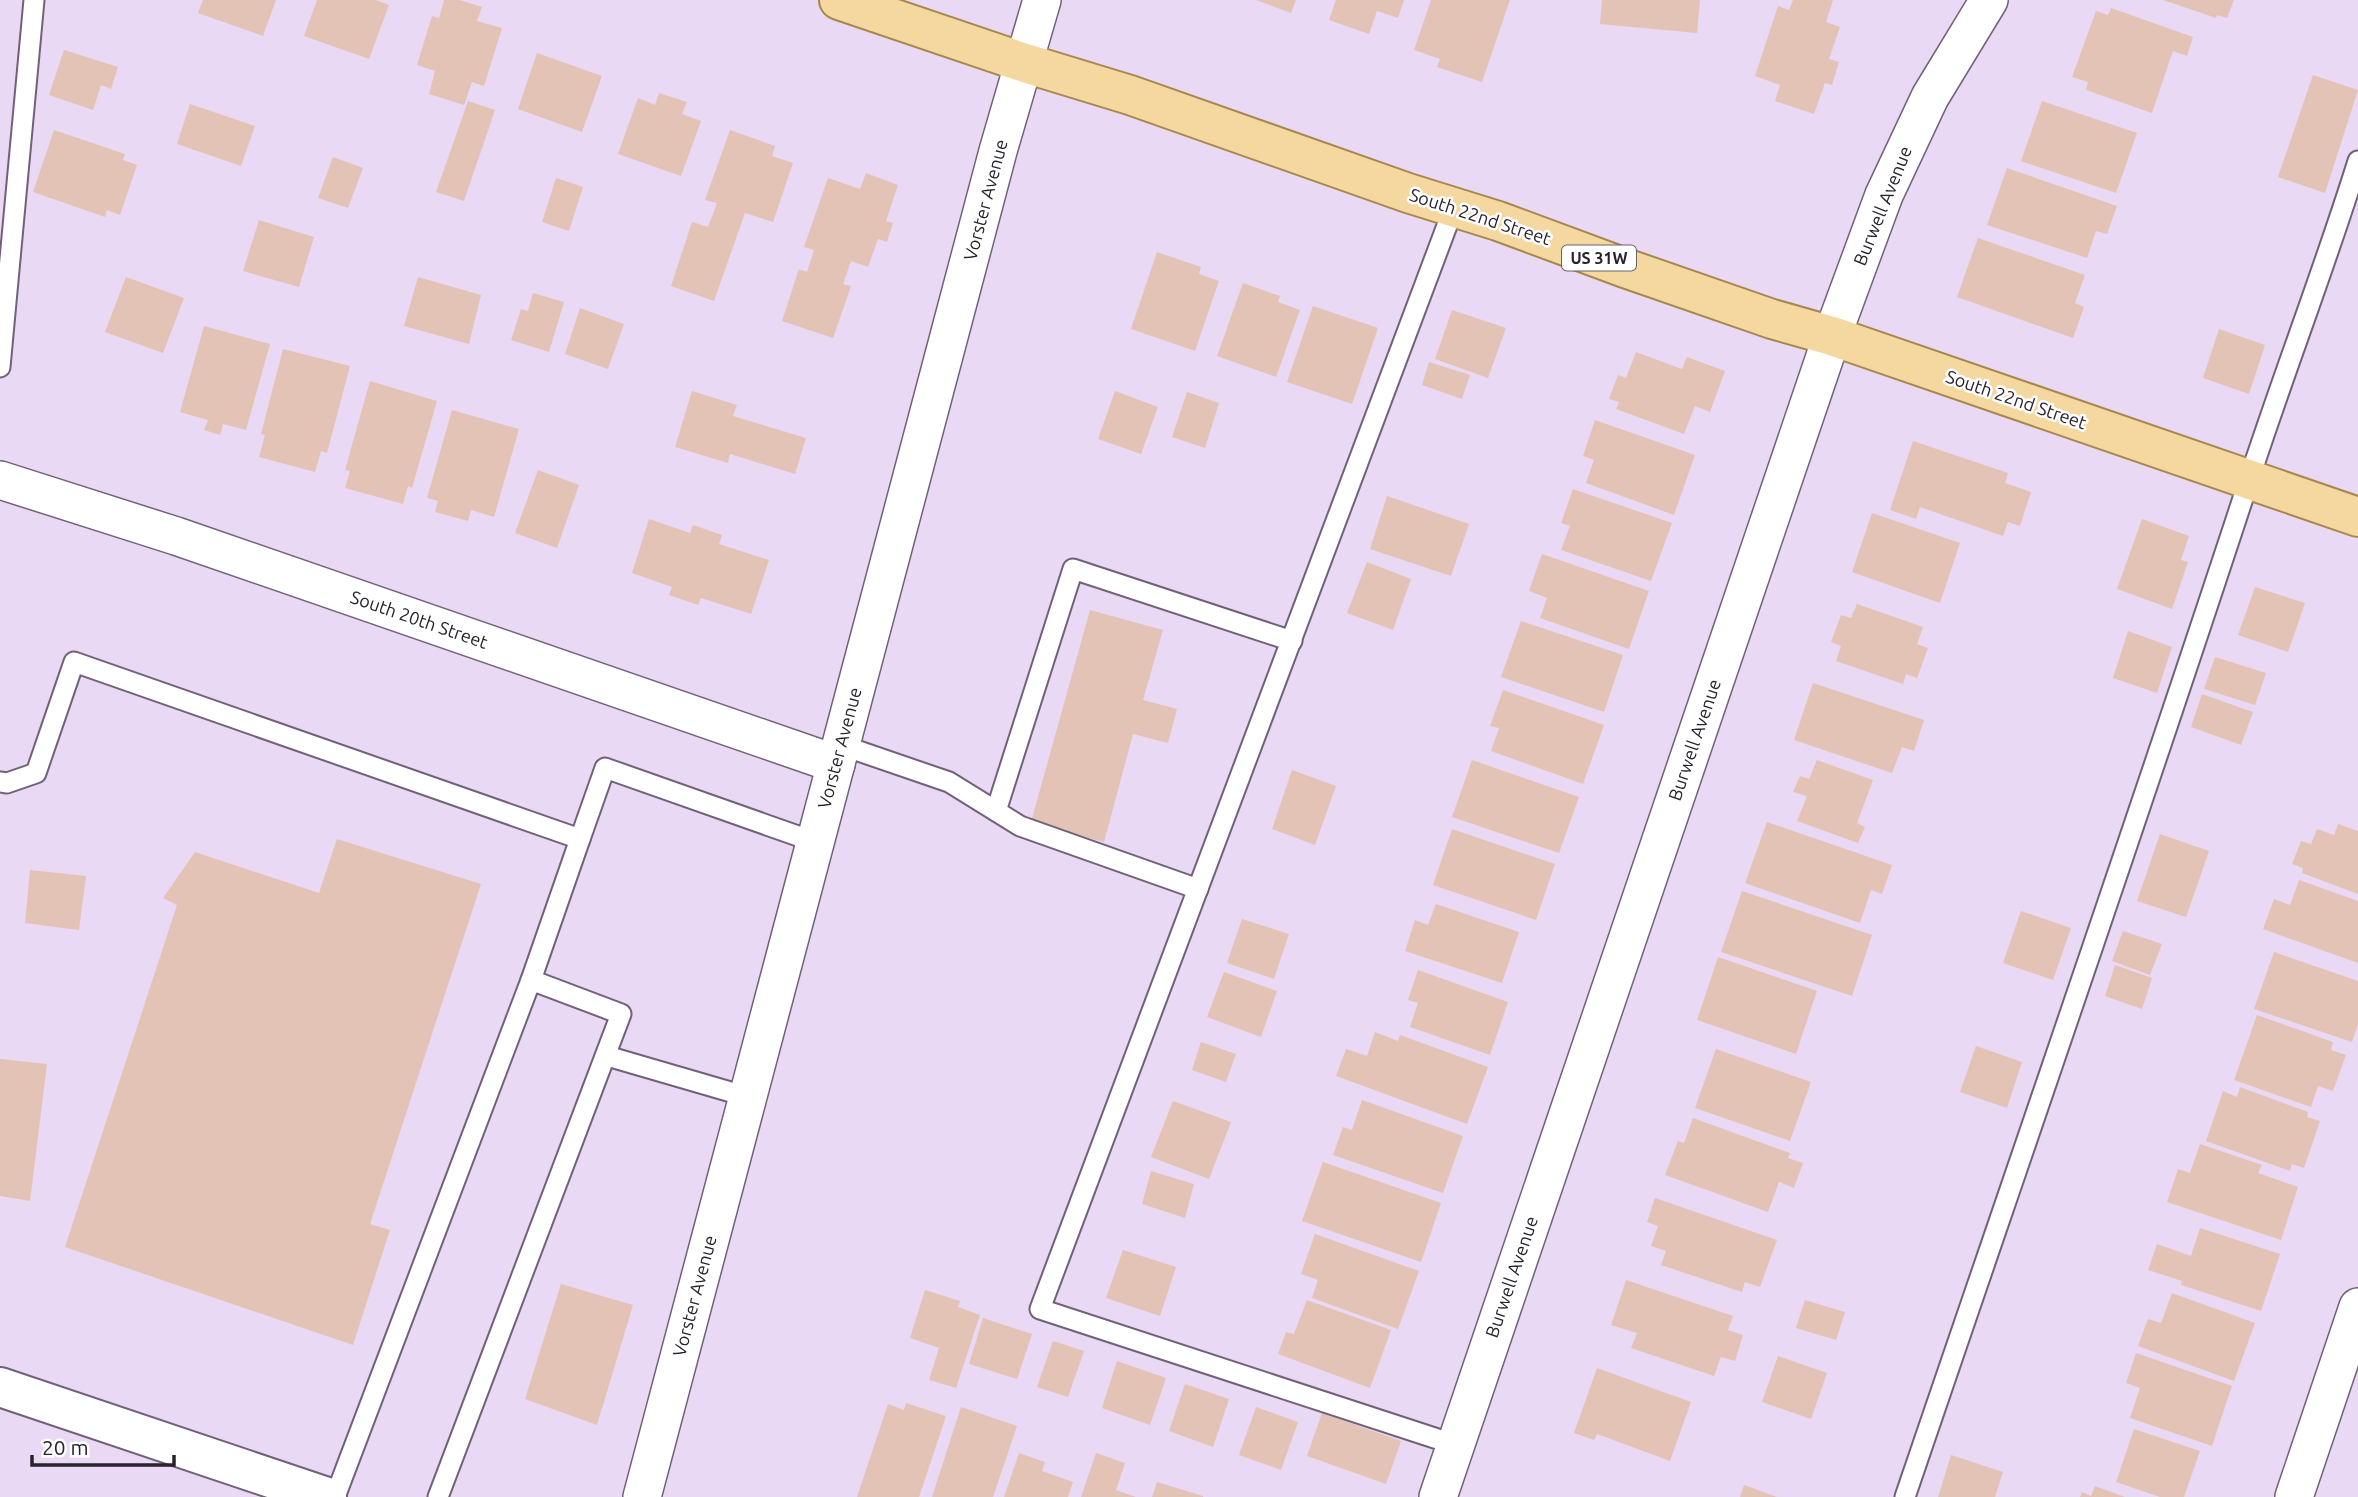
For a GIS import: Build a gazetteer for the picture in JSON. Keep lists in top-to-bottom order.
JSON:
{
  "streets": {
    "main road": ["South 22nd Street", "US 31W"],
    "street": ["Vorster Avenue", "Burwell Avenue", "South 20th Street"]
  },
  "crossings": [
    ["Vorster Avenue", "South 22nd Street"],
    ["Vorster Avenue", "South 20th Street"],
    ["Burwell Avenue", "South 22nd Street"]
  ],
  "scale_bar": "20 m"
}
